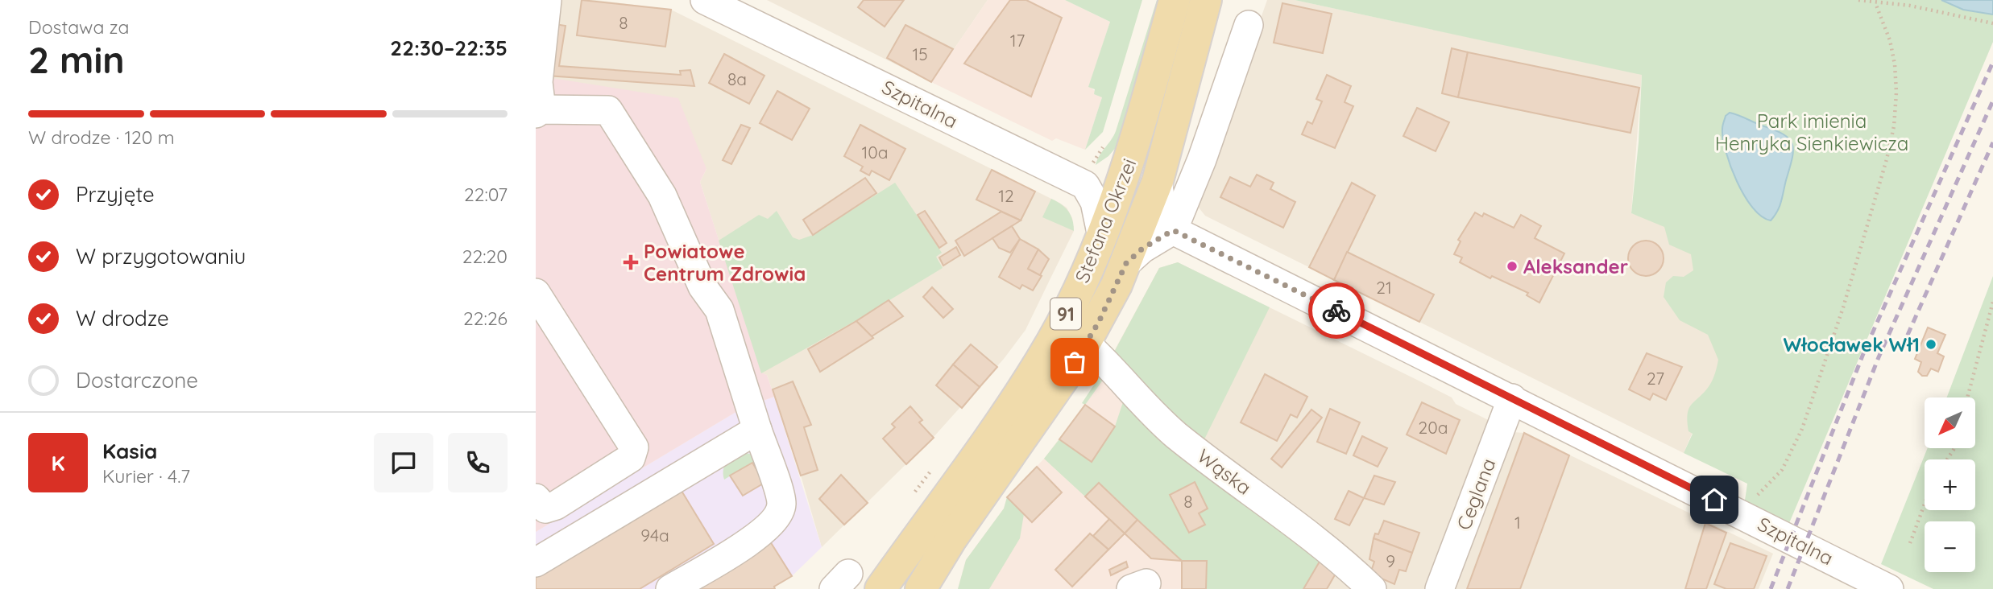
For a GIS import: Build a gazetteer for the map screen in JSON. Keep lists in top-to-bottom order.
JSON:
{
  "streets": {
    "main road": ["Stefana Okrzei", "91"],
    "street": ["Szpitalna", "Wąska", "Ceglana"]
  },
  "crossings": [
    ["Szpitalna", "Ceglana"],
    ["Stefana Okrzei", "Wąska"]
  ],
  "parks": ["Park imienia Henryka Sienkiewicza"],
  "places": {
    "health": ["Powiatowe Centrum Zdrowia"],
    "other": ["Aleksander", "Włocławek Wł1"]
  },
  "house_numbers": [
    "8",
    "17",
    "15",
    "8a",
    "10a",
    "12",
    "21",
    "27",
    "20a",
    "8",
    "1",
    "94a",
    "9"
  ],
  "north": "bottom left",
  "page": {
    "heading": ["2 min", "Dostawa za", "22:30–22:35"],
    "panel": ["Kasia", "Kurier · 4.7"],
    "bar": "W drodze · 120 m",
    "list": [
      ["Przyjęte", "22:07"],
      ["W przygotowaniu", "22:20"],
      ["W drodze", "22:26"],
      "Dostarczone"
    ],
    "map_buttons": ["+", "−"],
    "round": "K"
  }
}
